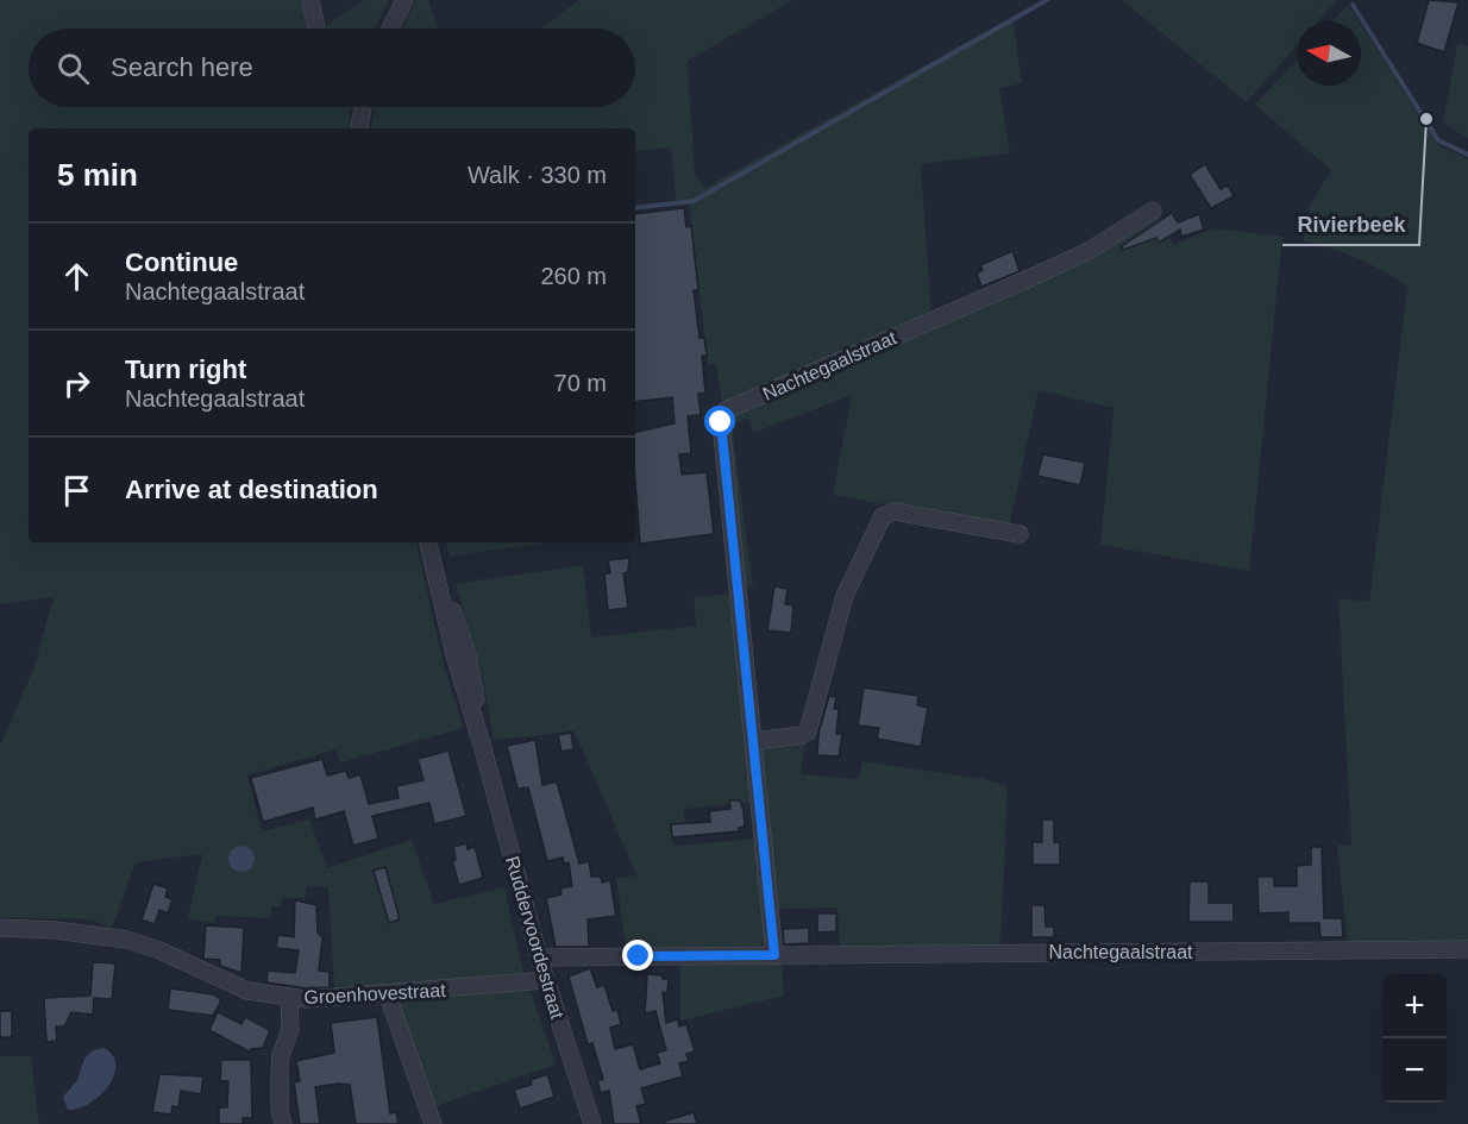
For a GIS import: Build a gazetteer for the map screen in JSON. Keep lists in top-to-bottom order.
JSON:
{
  "streets": {
    "street": ["Nachtegaalstraat", "Ruddervoordestraat", "Groenhovestraat"]
  },
  "crossings": [
    ["Nachtegaalstraat", "Ruddervoordestraat"],
    ["Ruddervoordestraat", "Groenhovestraat"]
  ],
  "places": ["Rivierbeek"],
  "north": "left",
  "page": {
    "search": "Search here",
    "heading": ["5 min", "Walk · 330 m"],
    "list": [
      ["Continue", "Nachtegaalstraat", "260 m"],
      ["Turn right", "Nachtegaalstraat", "70 m"],
      "Arrive at destination"
    ],
    "map_buttons": ["+", "−"]
  }
}
